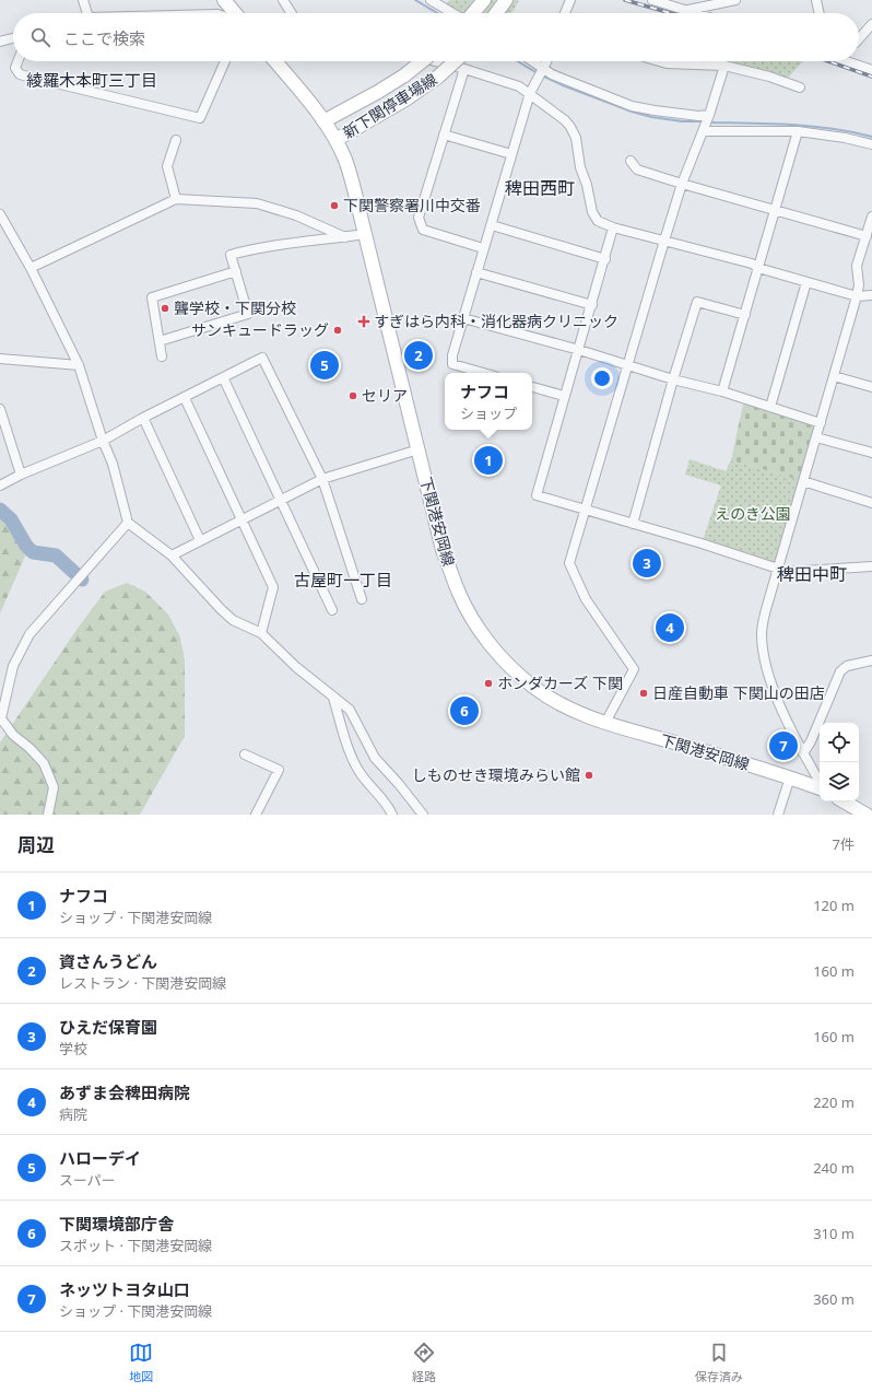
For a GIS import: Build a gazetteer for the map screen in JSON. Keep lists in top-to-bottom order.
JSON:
{
  "streets": {
    "main road": ["新下関停車場線", "下関港安岡線"]
  },
  "crossings": [
    ["新下関停車場線", "下関港安岡線"]
  ],
  "districts": [
    "綾羅木本町三丁目",
    "稗田西町",
    "稗田中町",
    "古屋町一丁目"
  ],
  "parks": ["えのき公園"],
  "places": {
    "other": [
      "下関警察署川中交番",
      "聾学校・下関分校",
      "サンキュードラッグ",
      "セリア",
      "ホンダカーズ 下関",
      "日産自動車 下関山の田店",
      "しものせき環境みらい館"
    ],
    "health": ["すぎはら内科・消化器病クリニック"]
  },
  "page": {
    "search": "ここで検索",
    "pins": [
      "2",
      "5",
      "1",
      "3",
      "4",
      "6",
      "7"
    ],
    "popup": ["ナフコ", "ショップ"],
    "heading": ["周辺", "7件"],
    "list": [
      {
        "mark": "1",
        "name": "ナフコ",
        "note": "ショップ · 下関港安岡線",
        "value": "120 m"
      },
      {
        "mark": "2",
        "name": "資さんうどん",
        "note": "レストラン · 下関港安岡線",
        "value": "160 m"
      },
      {
        "mark": "3",
        "name": "ひえだ保育園",
        "note": "学校",
        "value": "160 m"
      },
      {
        "mark": "4",
        "name": "あずま会稗田病院",
        "note": "病院",
        "value": "220 m"
      },
      {
        "mark": "5",
        "name": "ハローデイ",
        "note": "スーパー",
        "value": "240 m"
      },
      {
        "mark": "6",
        "name": "下関環境部庁舎",
        "note": "スポット · 下関港安岡線",
        "value": "310 m"
      },
      {
        "mark": "7",
        "name": "ネッツトヨタ山口",
        "note": "ショップ · 下関港安岡線",
        "value": "360 m"
      }
    ],
    "nav": ["地図", "経路", "保存済み"]
  }
}
